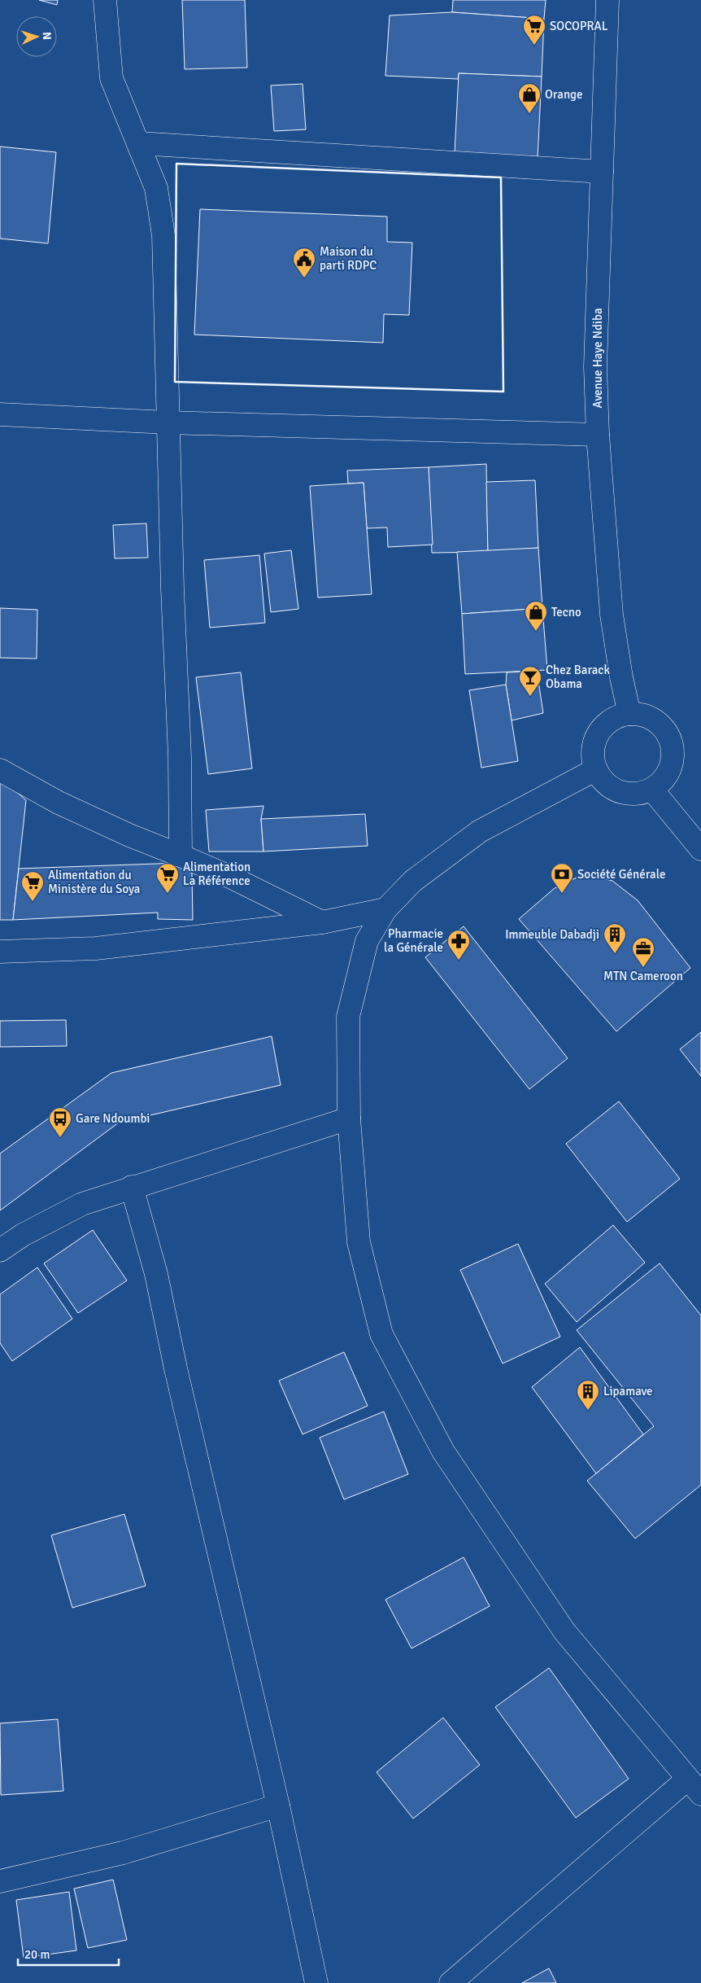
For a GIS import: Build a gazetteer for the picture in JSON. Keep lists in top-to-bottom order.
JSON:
{
  "streets": {
    "main road": ["Avenue Haye Ndiba"]
  },
  "places": {
    "supermarket": ["SOCOPRAL", "Alimentation La Référence", "Alimentation du Ministère du Soya"],
    "shop": ["Orange", "Tecno"],
    "public building": ["Maison du parti RDPC"],
    "bar": ["Chez Barack Obama"],
    "bank": ["Société Générale"],
    "building": ["Immeuble Dabadji", "Lipamave"],
    "pharmacy": ["Pharmacie la Générale"],
    "office": ["MTN Cameroon"],
    "bus stop": ["Gare Ndoumbi"]
  },
  "scale_bar": "20 m",
  "north": "right"
}
